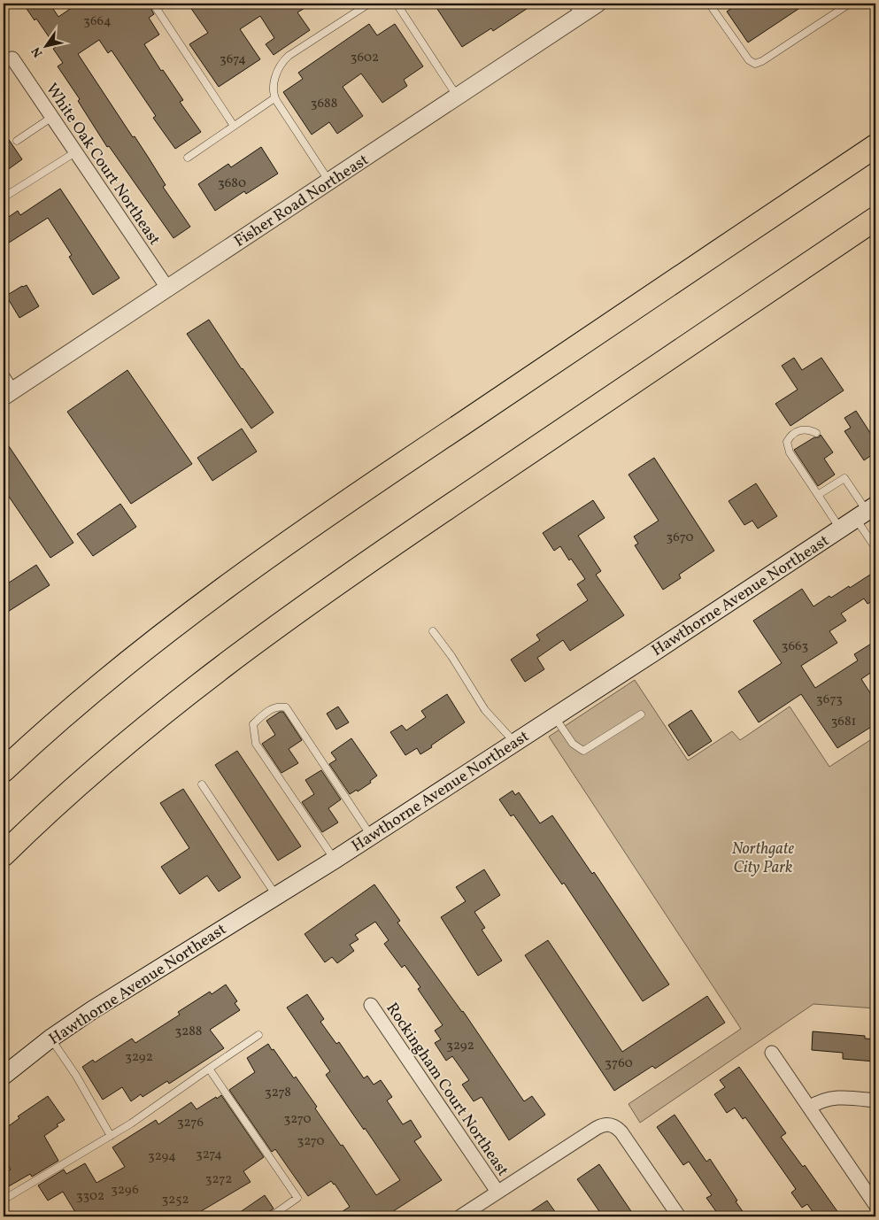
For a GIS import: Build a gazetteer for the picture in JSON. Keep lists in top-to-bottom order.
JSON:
{
  "streets": {
    "main road": ["Hawthorne Avenue Northeast"],
    "street": ["White Oak Court Northeast", "Fisher Road Northeast", "Rockingham Court Northeast"]
  },
  "crossings": [
    ["White Oak Court Northeast", "Fisher Road Northeast"]
  ],
  "parks": ["Northgate City Park"],
  "house_numbers": [
    "3664",
    "3602",
    "3674",
    "3688",
    "3680",
    "3670",
    "3663",
    "3673",
    "3681",
    "3288",
    "3292",
    "3292",
    "3760",
    "3278",
    "3270",
    "3276",
    "3270",
    "3274",
    "3294",
    "3272",
    "3296",
    "3302",
    "3252"
  ],
  "north": "bottom left"
}
